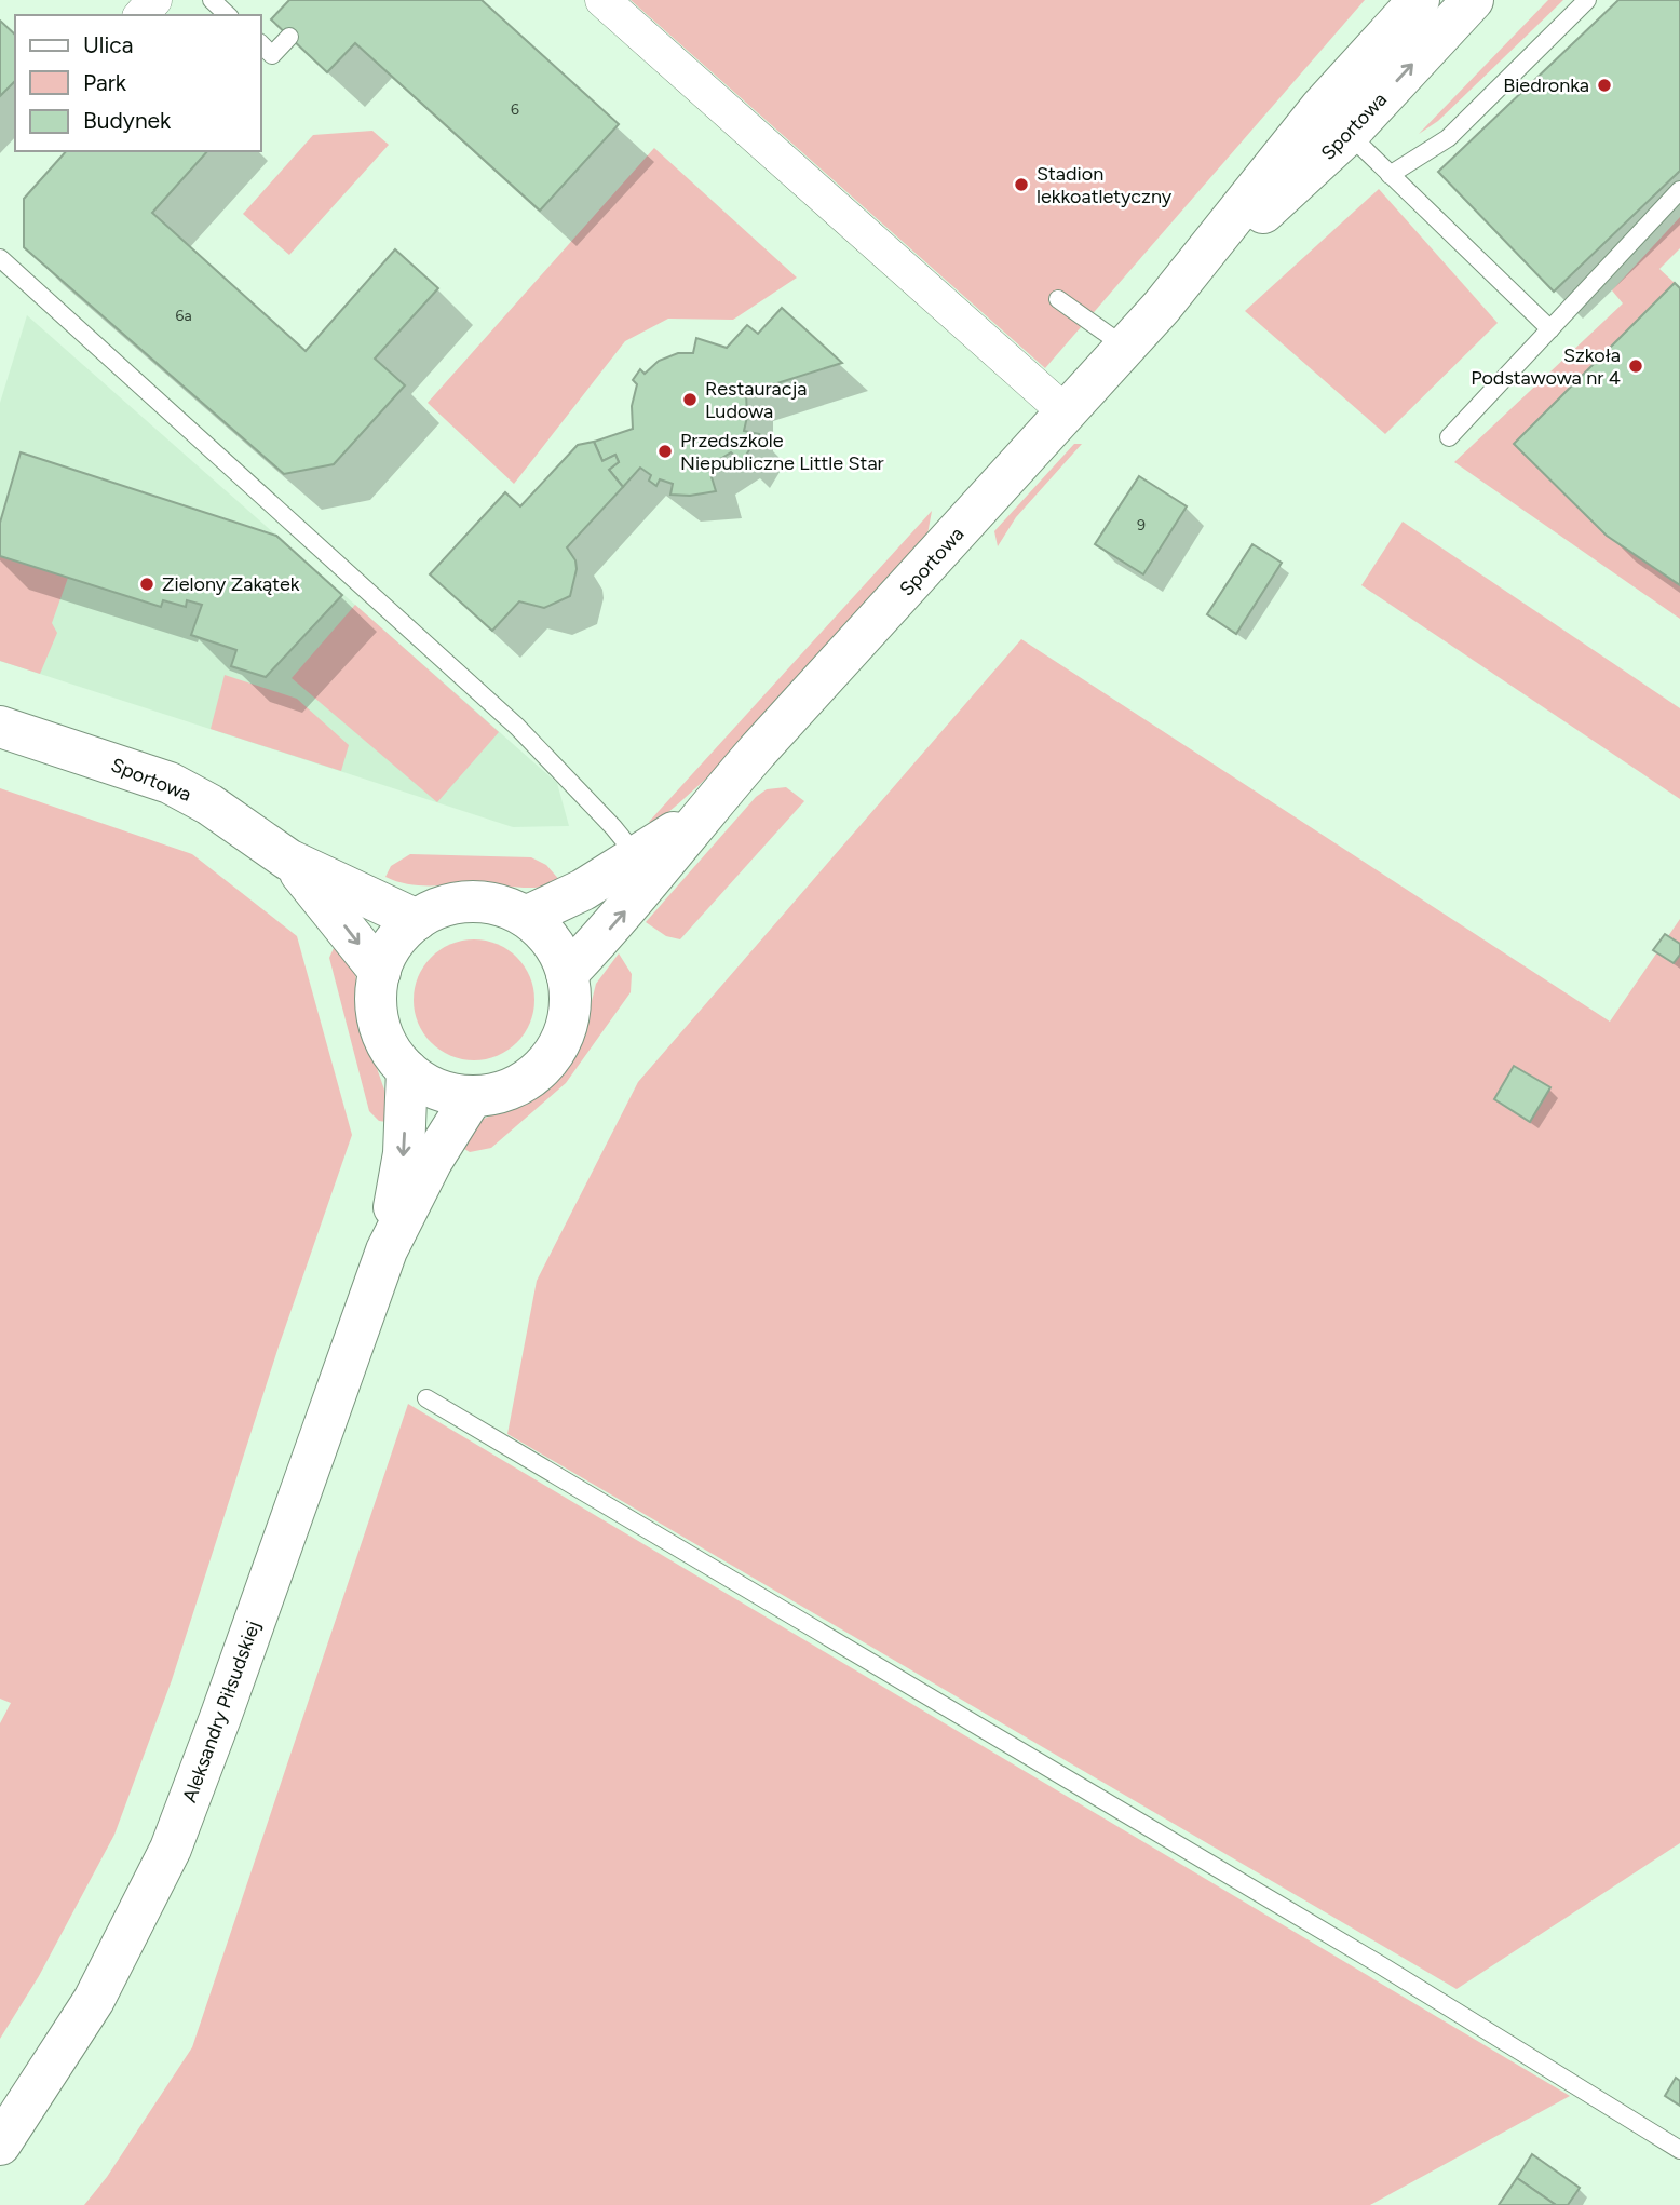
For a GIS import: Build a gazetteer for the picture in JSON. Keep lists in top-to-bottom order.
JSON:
{
  "streets": {
    "street": ["Sportowa", "Aleksandry Piłsudskiej"]
  },
  "crossings": [
    ["Sportowa", "Aleksandry Piłsudskiej"]
  ],
  "places": [
    "Biedronka",
    "Stadion lekkoatletyczny",
    "Szkoła Podstawowa nr 4",
    "Restauracja Ludowa",
    "Przedszkole Niepubliczne Little Star",
    "Zielony Zakątek"
  ],
  "house_numbers": ["6", "6a", "9"],
  "legend": ["Ulica", "Park", "Budynek"]
}
